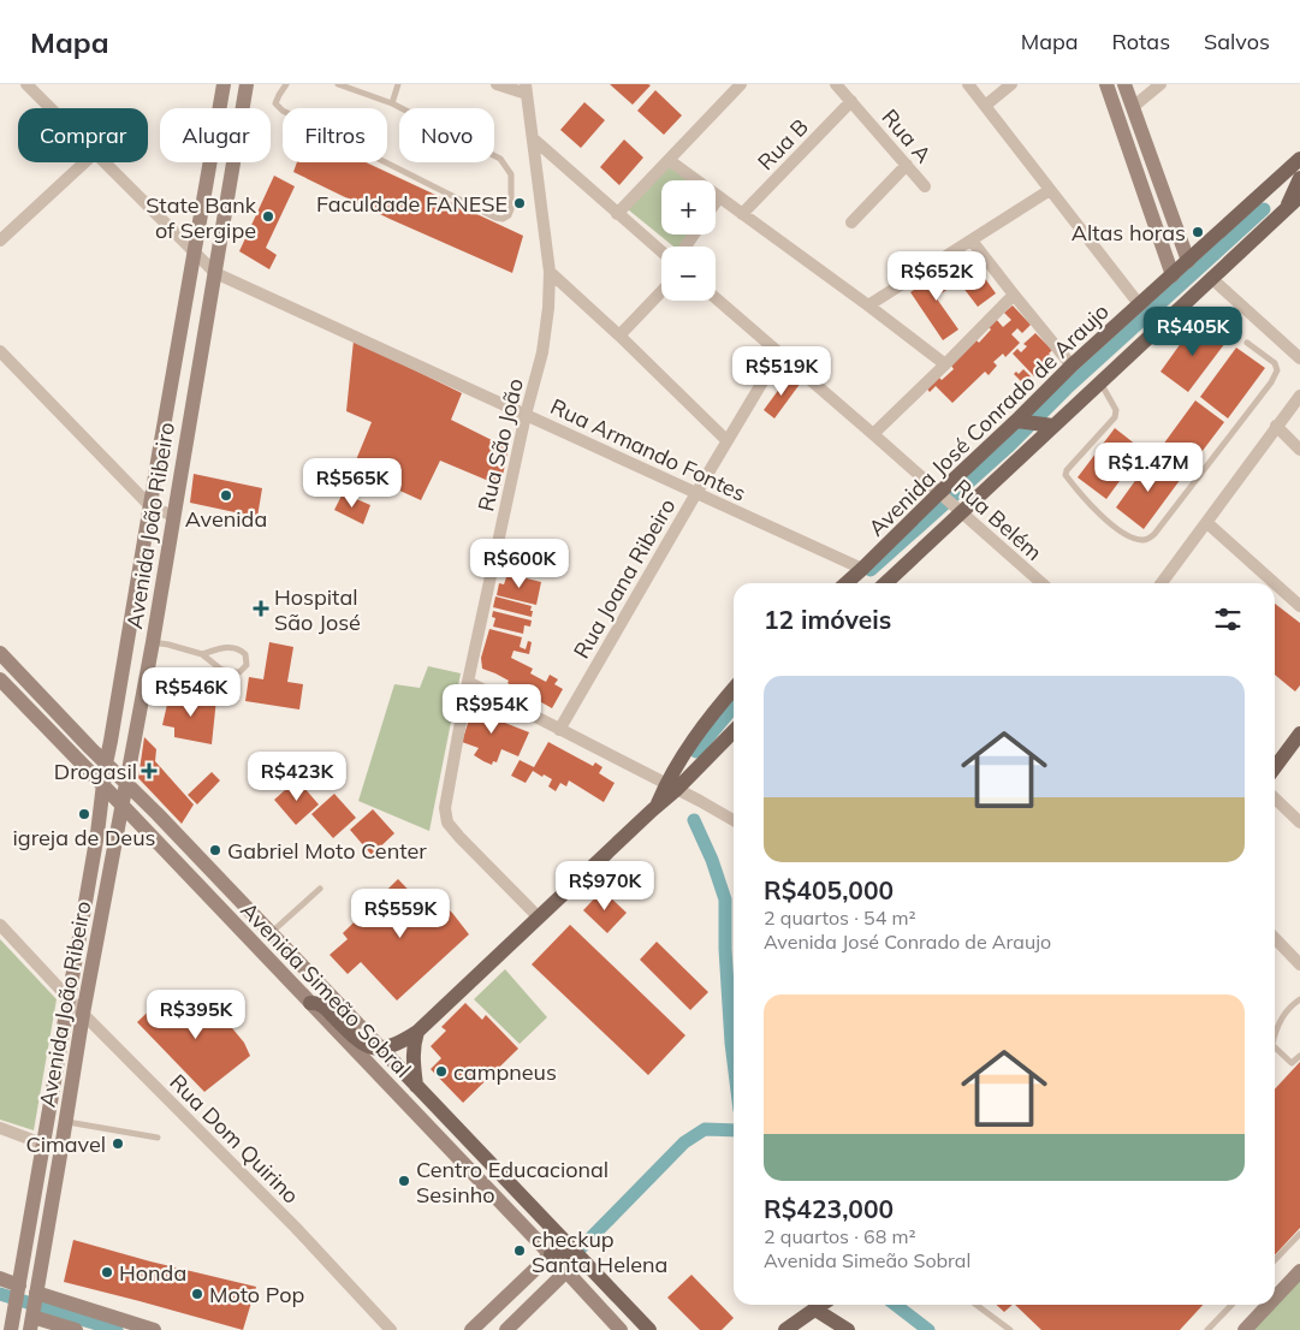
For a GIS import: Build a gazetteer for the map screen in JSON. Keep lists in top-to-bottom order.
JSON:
{
  "streets": {
    "main road": ["Avenida José Conrado de Araujo", "Avenida João Ribeiro", "Avenida Simeão Sobral"],
    "street": [
      "Rua A",
      "Rua B",
      "Rua São João",
      "Rua Armando Fontes",
      "Rua Belém",
      "Rua Joana Ribeiro",
      "Rua Dom Quirino"
    ]
  },
  "crossings": [
    ["Rua A", "Rua B"],
    ["Avenida José Conrado de Araujo", "Rua Armando Fontes"],
    ["Avenida José Conrado de Araujo", "Rua Belém"],
    ["Rua São João", "Rua Armando Fontes"],
    ["Rua São João", "Avenida Simeão Sobral"],
    ["Rua Armando Fontes", "Avenida João Ribeiro"],
    ["Rua Armando Fontes", "Rua Joana Ribeiro"],
    ["Rua Belém", "Rua Joana Ribeiro"],
    ["Avenida João Ribeiro", "Avenida Simeão Sobral"],
    ["Avenida João Ribeiro", "Rua Dom Quirino"]
  ],
  "places": {
    "other": [
      "Faculdade FANESE",
      "State Bank of Sergipe",
      "Altas horas",
      "Avenida",
      "igreja de Deus",
      "Gabriel Moto Center",
      "campneus",
      "Cimavel",
      "Centro Educacional Sesinho",
      "checkup Santa Helena",
      "Honda",
      "Moto Pop"
    ],
    "health": ["Hospital São José", "Drogasil"]
  },
  "page": {
    "header": "Mapa",
    "nav": ["Mapa", "Rotas", "Salvos"],
    "chip": [
      "Comprar",
      "Alugar",
      "Filtros",
      "Novo"
    ],
    "map_buttons": ["+", "−"],
    "price": [
      "R$652K",
      "R$405K",
      "R$519K",
      "R$1.47M",
      "R$565K",
      "R$600K",
      "R$546K",
      "R$954K",
      "R$423K",
      "R$970K",
      "R$559K",
      "R$395K"
    ],
    "heading": "12 imóveis",
    "list": [
      {
        "name": "R$405,000",
        "note": "2 quartos · 54 m² · Avenida José Conrado de Araujo"
      },
      {
        "name": "R$423,000",
        "note": "2 quartos · 68 m² · Avenida Simeão Sobral"
      }
    ]
  }
}
